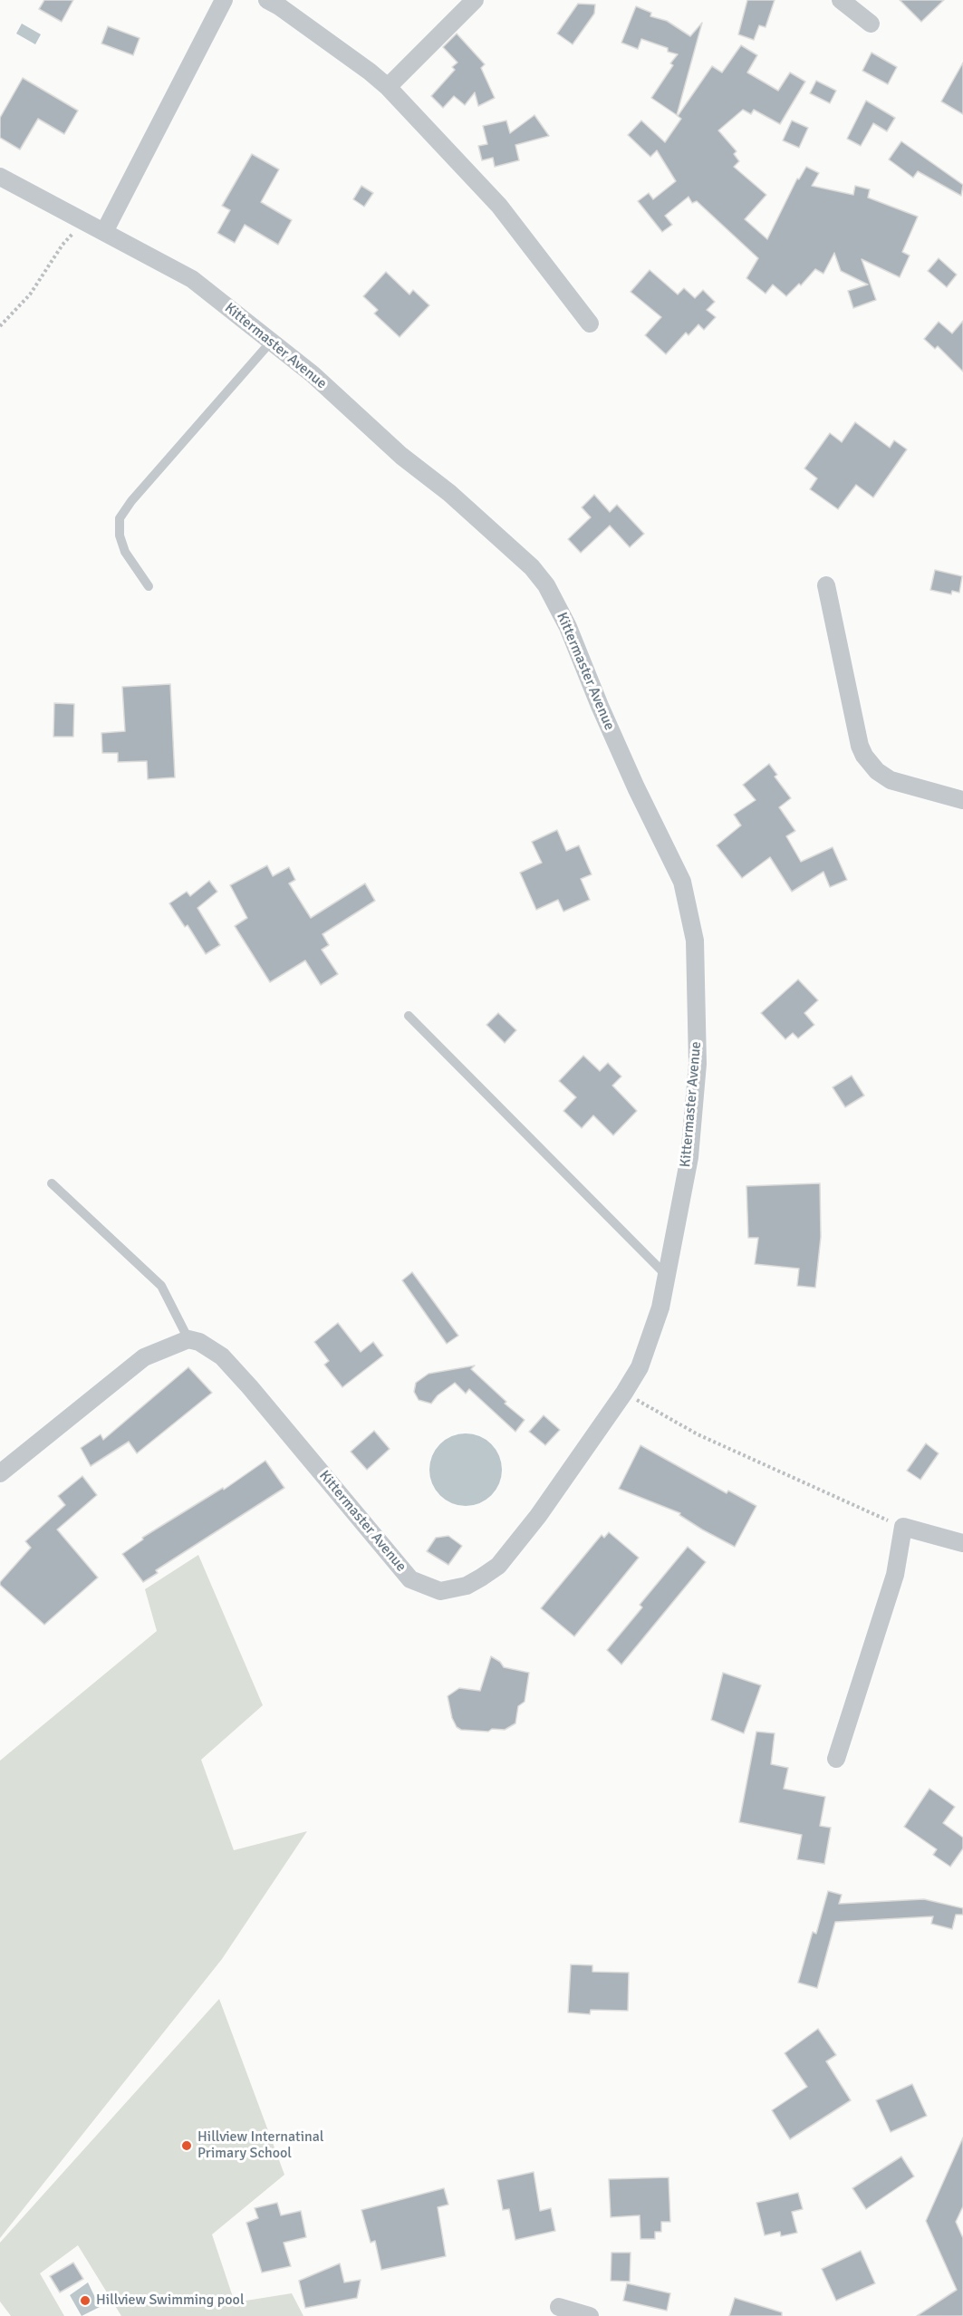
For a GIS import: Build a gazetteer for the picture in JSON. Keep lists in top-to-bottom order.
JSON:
{
  "streets": {
    "street": ["Kittermaster Avenue"]
  },
  "places": ["Hillview Internatinal Primary School", "Hillview Swimming pool"]
}
